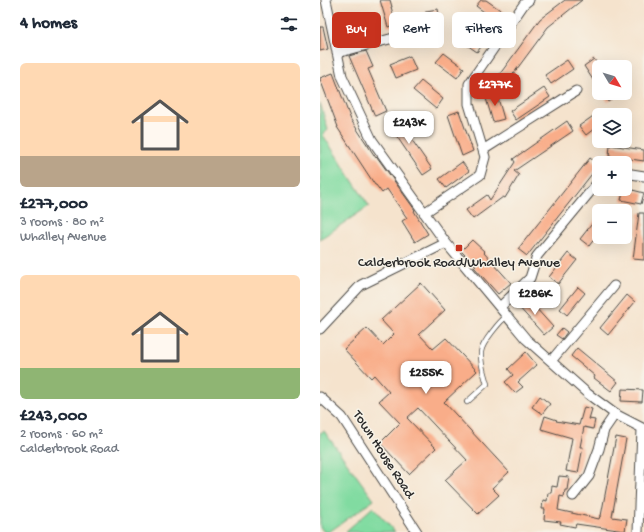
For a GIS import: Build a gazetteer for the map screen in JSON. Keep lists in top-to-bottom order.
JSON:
{
  "streets": {
    "street": ["Town House Road"]
  },
  "places": {
    "transit": ["Calderbrook Road/Whalley Avenue"]
  },
  "north": "bottom right",
  "page": {
    "heading": "4 homes",
    "chip": ["Buy", "Rent", "Filters"],
    "list": [
      {
        "name": "£277,000",
        "note": "3 rooms · 80 m² · Whalley Avenue"
      },
      {
        "name": "£243,000",
        "note": "2 rooms · 60 m² · Calderbrook Road"
      }
    ],
    "map_buttons": ["+", "−"],
    "price": [
      "£277K",
      "£243K",
      "£286K",
      "£255K"
    ]
  }
}
